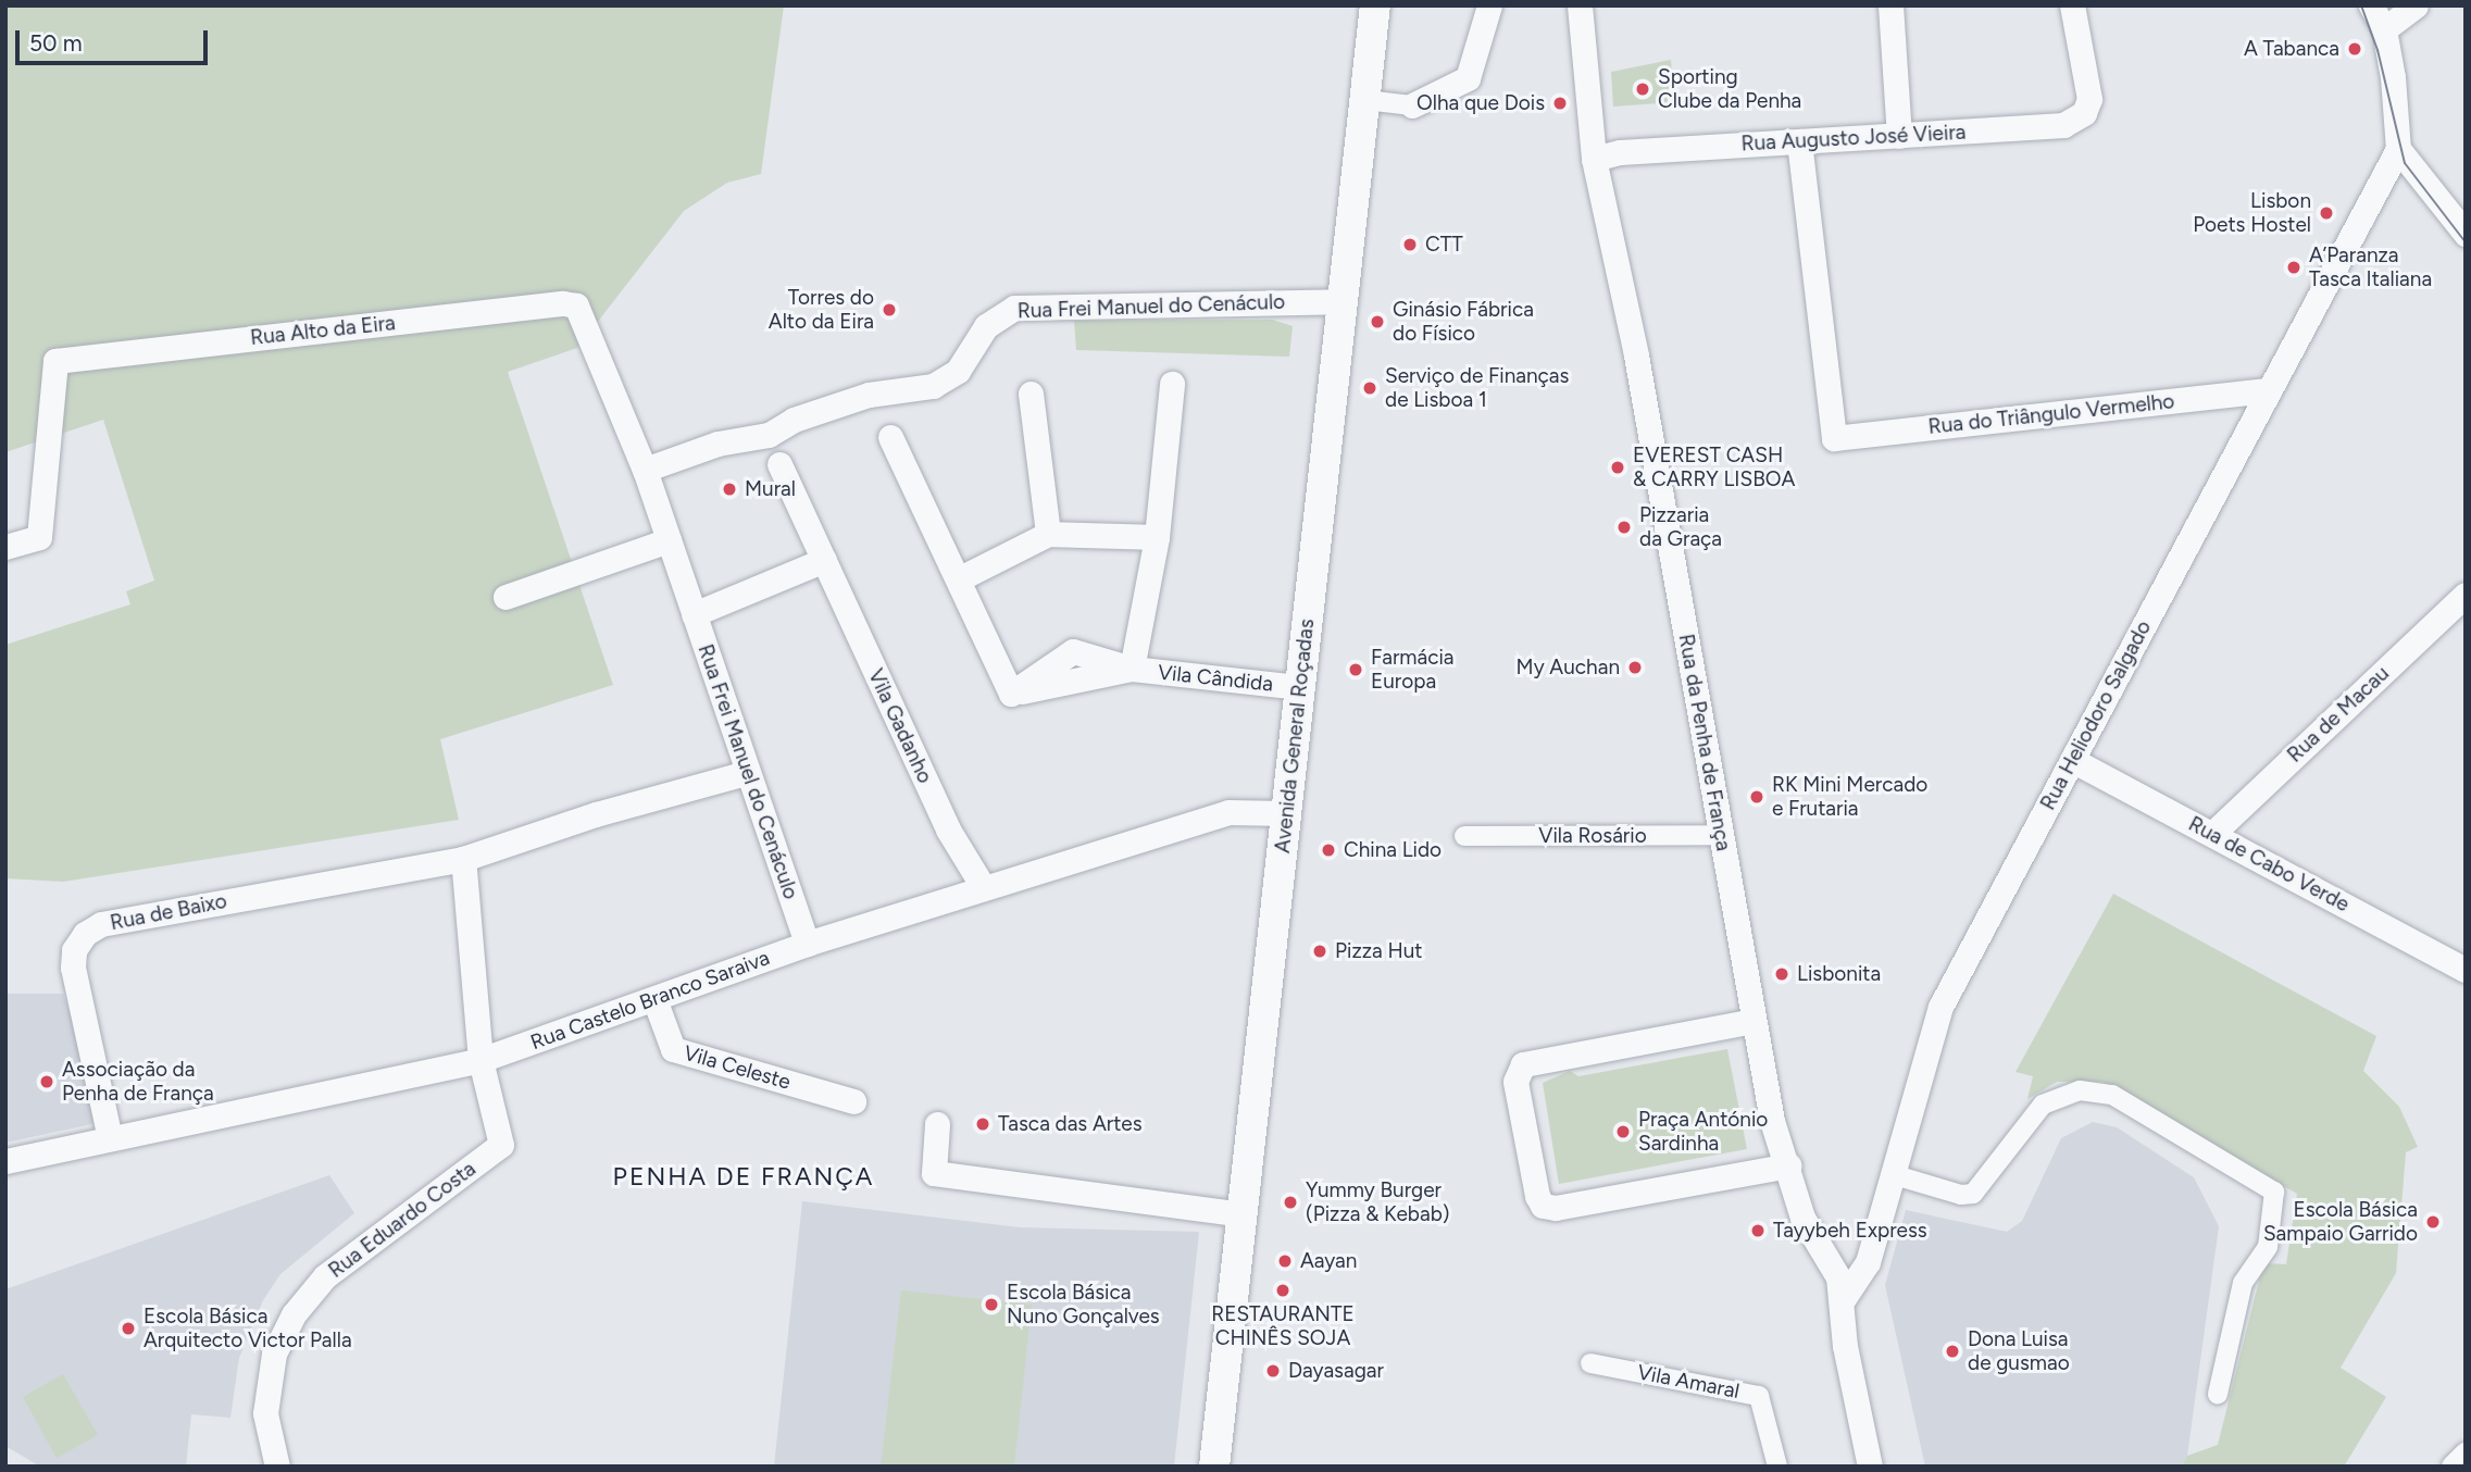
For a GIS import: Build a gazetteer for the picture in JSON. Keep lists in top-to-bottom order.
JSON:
{
  "streets": {
    "street": [
      "Rua Augusto José Vieira",
      "Rua Frei Manuel do Cenáculo",
      "Rua Alto da Eira",
      "Rua do Triângulo Vermelho",
      "Vila Cândida",
      "Rua de Macau",
      "Rua Heliodoro Salgado",
      "Vila Gadanho",
      "Avenida General Roçadas",
      "Rua da Penha de França",
      "Vila Rosário",
      "Rua de Cabo Verde",
      "Rua de Baixo",
      "Rua Castelo Branco Saraiva",
      "Vila Celeste",
      "Rua Eduardo Costa",
      "Vila Amaral"
    ]
  },
  "crossings": [
    ["Rua Augusto José Vieira", "Rua do Triângulo Vermelho"],
    ["Rua Augusto José Vieira", "Rua da Penha de França"],
    ["Rua Frei Manuel do Cenáculo", "Rua Alto da Eira"],
    ["Rua Frei Manuel do Cenáculo", "Avenida General Roçadas"],
    ["Rua Frei Manuel do Cenáculo", "Rua Castelo Branco Saraiva"],
    ["Rua do Triângulo Vermelho", "Rua Heliodoro Salgado"],
    ["Vila Cândida", "Avenida General Roçadas"],
    ["Rua de Macau", "Rua de Cabo Verde"],
    ["Rua Heliodoro Salgado", "Rua da Penha de França"],
    ["Rua Heliodoro Salgado", "Rua de Cabo Verde"],
    ["Vila Gadanho", "Rua Castelo Branco Saraiva"],
    ["Avenida General Roçadas", "Rua Castelo Branco Saraiva"],
    ["Rua da Penha de França", "Vila Rosário"],
    ["Rua de Baixo", "Rua Castelo Branco Saraiva"],
    ["Rua Castelo Branco Saraiva", "Vila Celeste"],
    ["Rua Castelo Branco Saraiva", "Rua Eduardo Costa"]
  ],
  "districts": ["PENHA DE FRANÇA"],
  "places": [
    "A Tabanca",
    "Sporting Clube da Penha",
    "Olha que Dois",
    "Lisbon Poets Hostel",
    "CTT",
    "A’Paranza Tasca Italiana",
    "Torres do Alto da Eira",
    "Ginásio Fábrica do Físico",
    "Serviço de Finanças de Lisboa 1",
    "EVEREST CASH & CARRY LISBOA",
    "Mural",
    "Pizzaria da Graça",
    "My Auchan",
    "Farmácia Europa",
    "RK Mini Mercado e Frutaria",
    "China Lido",
    "Pizza Hut",
    "Lisbonita",
    "Associação da Penha de França",
    "Tasca das Artes",
    "Praça António Sardinha",
    "Yummy Burger (Pizza & Kebab)",
    "Escola Básica Sampaio Garrido",
    "Tayybeh Express",
    "Aayan",
    "RESTAURANTE CHINÊS SOJA",
    "Escola Básica Nuno Gonçalves",
    "Escola Básica Arquitecto Victor Palla",
    "Dona Luisa de gusmao",
    "Dayasagar"
  ],
  "scale_bar": "50 m"
}
